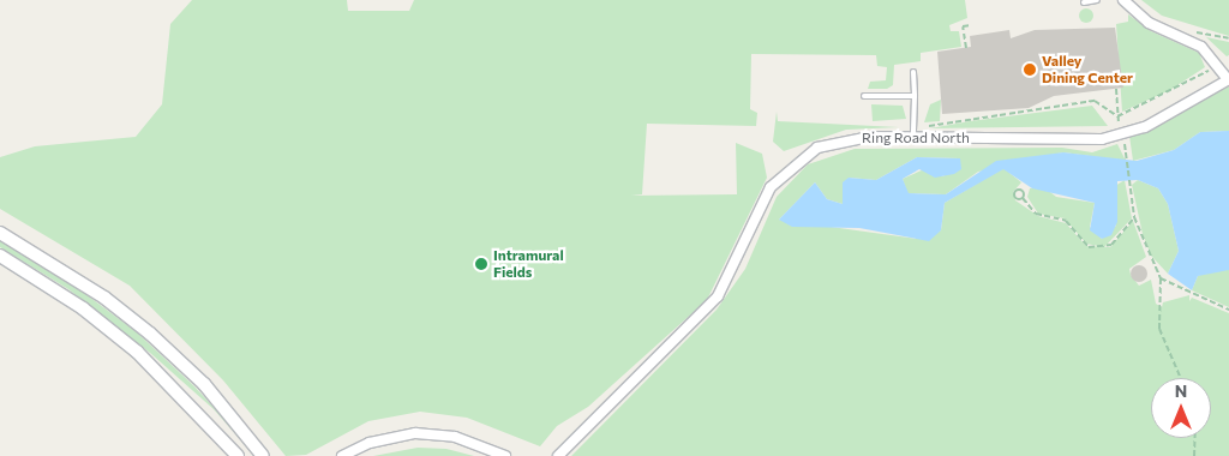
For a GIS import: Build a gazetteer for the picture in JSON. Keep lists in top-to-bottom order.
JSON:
{
  "streets": {
    "street": ["Ring Road North"]
  },
  "places": ["Valley Dining Center", "Intramural Fields"],
  "north": "top"
}
